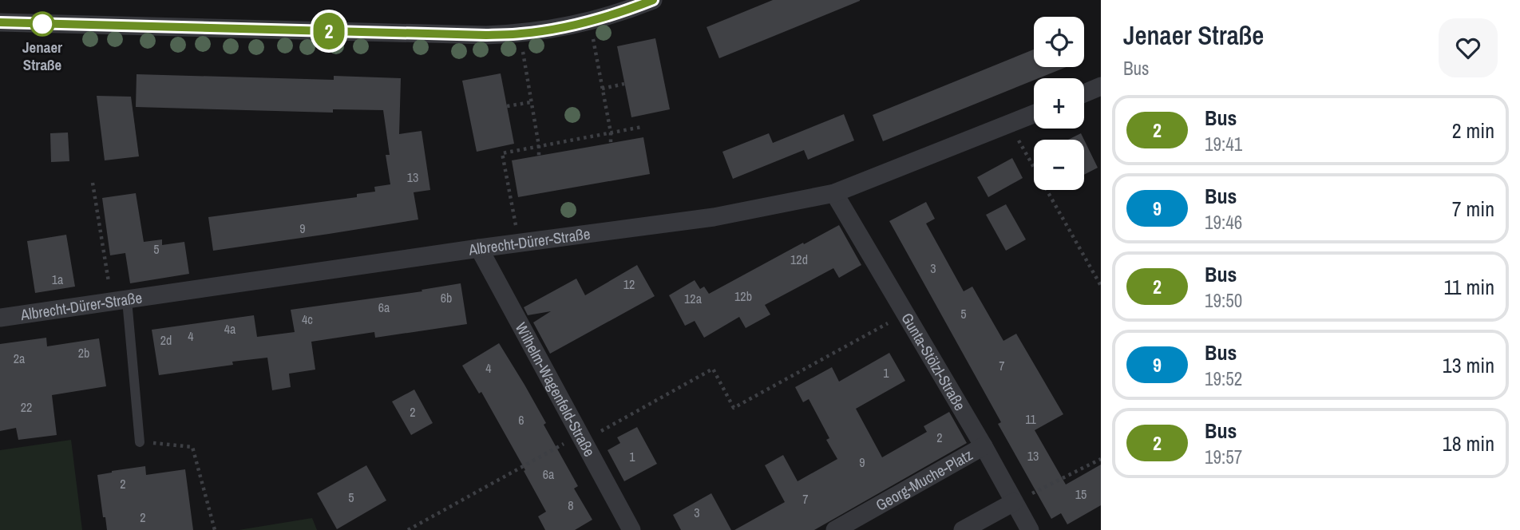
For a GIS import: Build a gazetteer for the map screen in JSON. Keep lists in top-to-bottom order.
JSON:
{
  "streets": {
    "street": [
      "Albrecht-Dürer-Straße",
      "Gunta-Stölzl-Straße",
      "Wilhelm-Wagenfeld-Straße",
      "Georg-Muche-Platz"
    ]
  },
  "crossings": [
    ["Albrecht-Dürer-Straße", "Gunta-Stölzl-Straße"],
    ["Albrecht-Dürer-Straße", "Wilhelm-Wagenfeld-Straße"],
    ["Gunta-Stölzl-Straße", "Georg-Muche-Platz"]
  ],
  "places": ["Jenaer Straße"],
  "lines": ["bus line 2"],
  "house_numbers": [
    "13",
    "9",
    "5",
    "12d",
    "3",
    "1a",
    "12",
    "12b",
    "6b",
    "12a",
    "6a",
    "5",
    "4c",
    "4a",
    "4",
    "2d",
    "2b",
    "2a",
    "7",
    "4",
    "1",
    "22",
    "2",
    "11",
    "6",
    "2",
    "13",
    "1",
    "9",
    "6a",
    "2",
    "15",
    "5",
    "7",
    "8",
    "3",
    "2"
  ],
  "page": {
    "on_map": "2",
    "heading": ["Jenaer Straße", "Bus"],
    "map_buttons": ["+", "−"],
    "list": [
      {
        "mark": "2",
        "name": "Bus",
        "note": "19:41",
        "value": "2 min"
      },
      {
        "mark": "9",
        "name": "Bus",
        "note": "19:46",
        "value": "7 min"
      },
      {
        "mark": "2",
        "name": "Bus",
        "note": "19:50",
        "value": "11 min"
      },
      {
        "mark": "9",
        "name": "Bus",
        "note": "19:52",
        "value": "13 min"
      },
      {
        "mark": "2",
        "name": "Bus",
        "note": "19:57",
        "value": "18 min"
      }
    ]
  }
}
